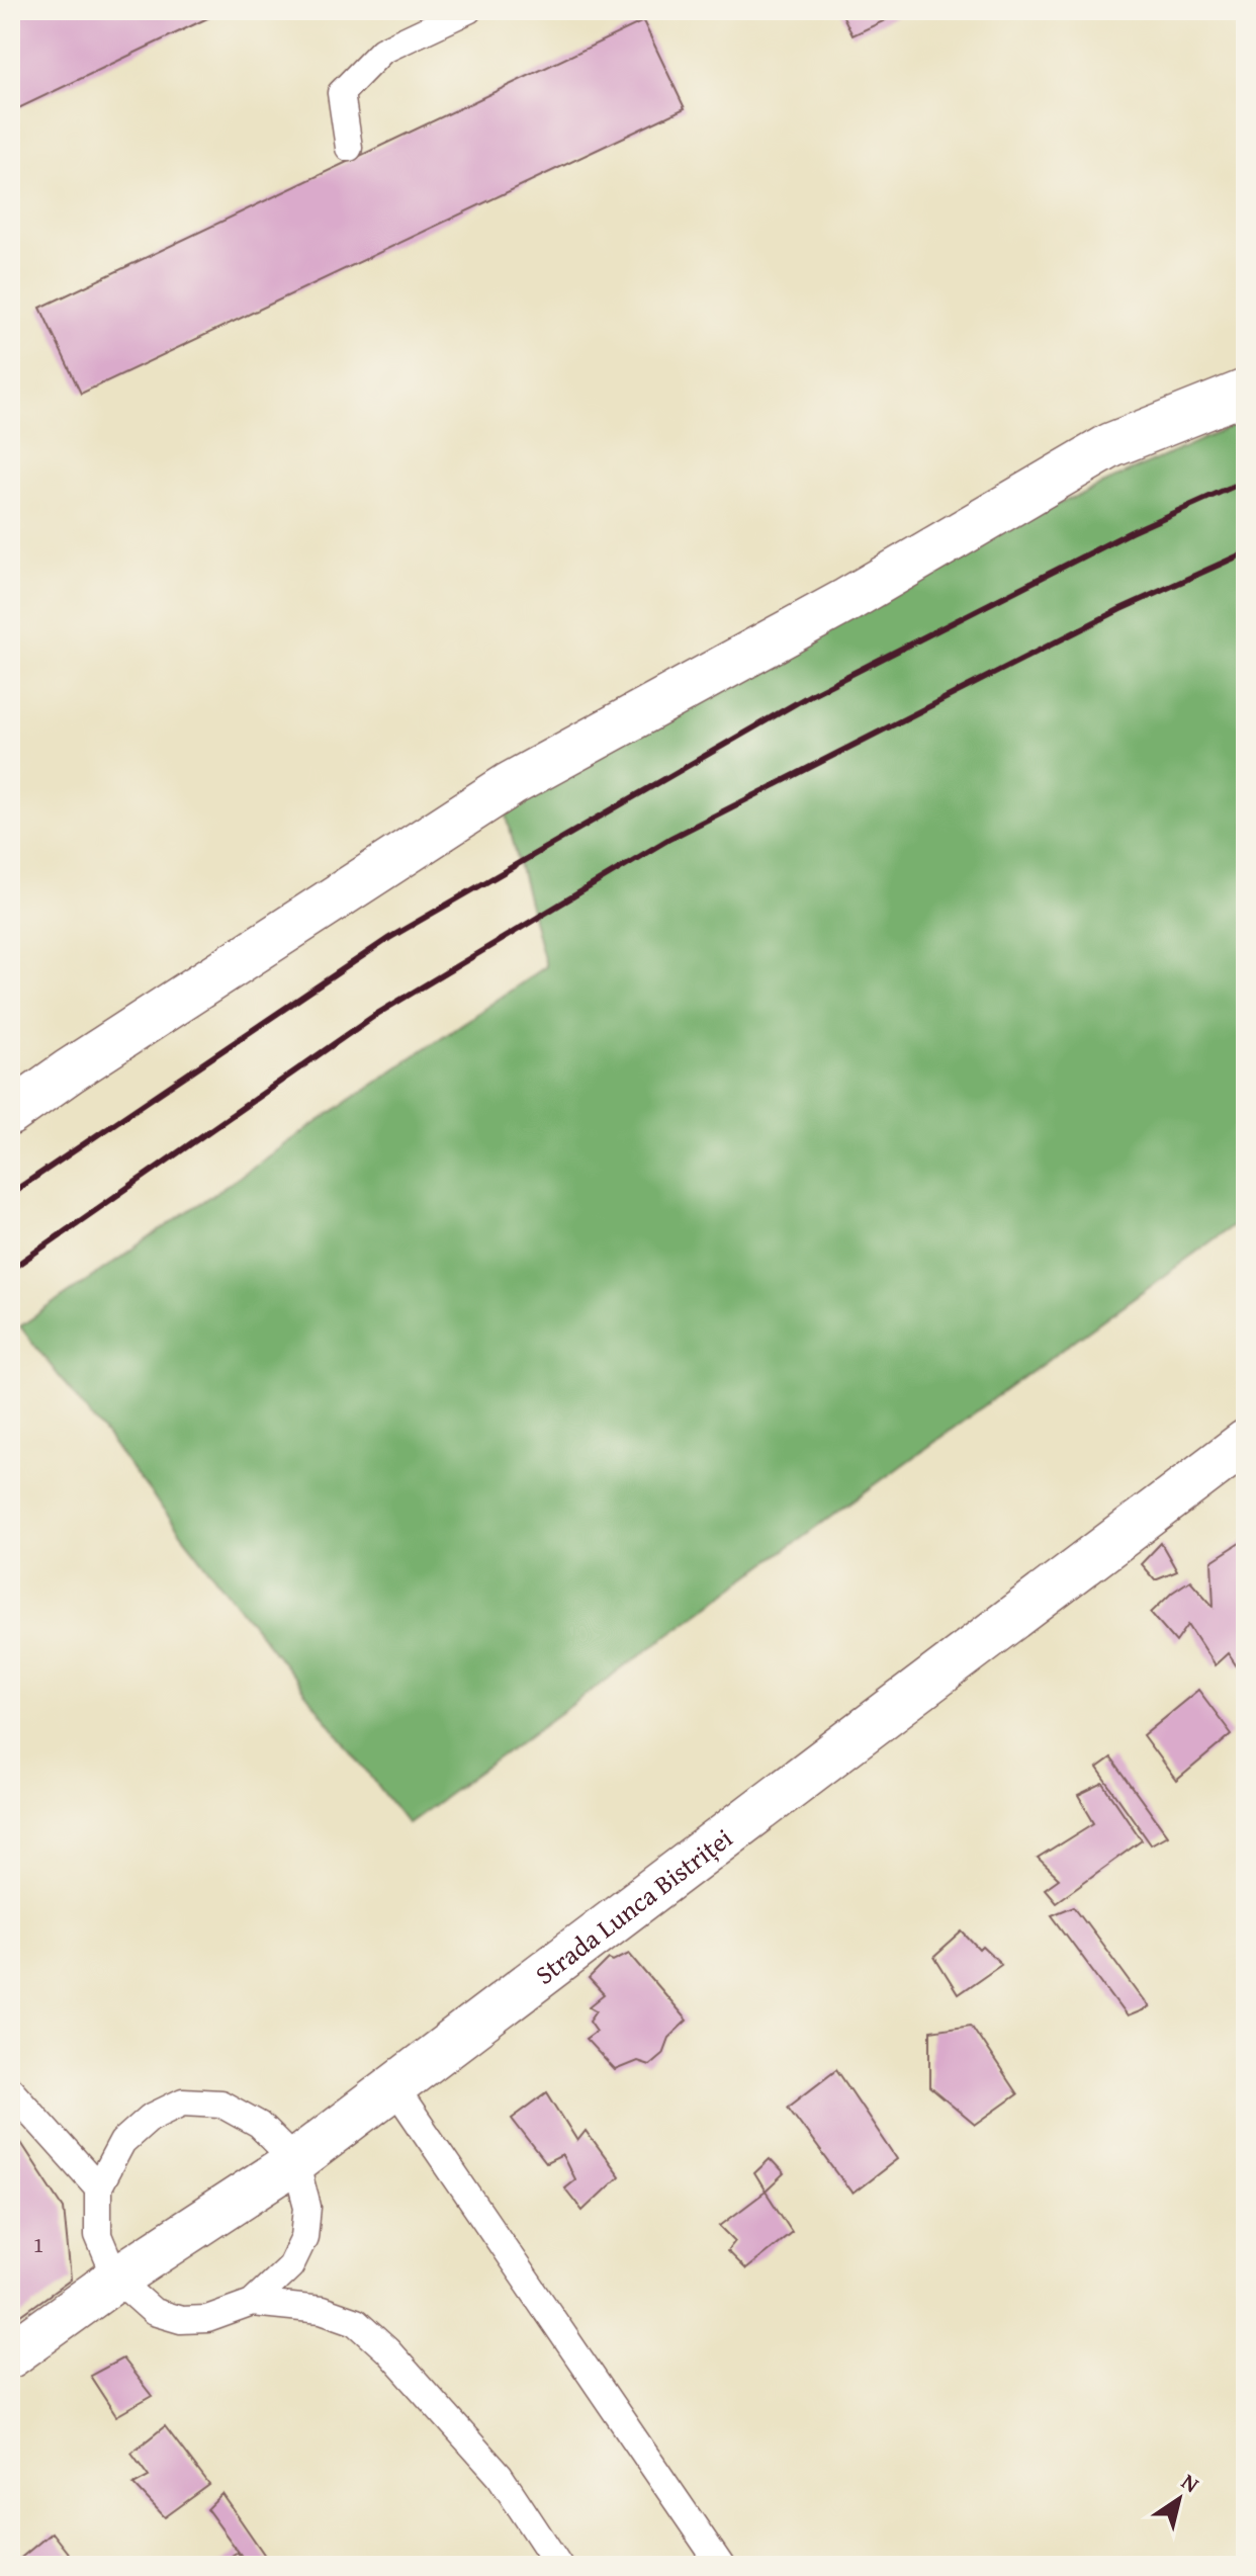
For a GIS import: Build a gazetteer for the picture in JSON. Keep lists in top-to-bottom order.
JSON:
{
  "streets": {
    "street": ["Strada Lunca Bistriței"]
  },
  "house_numbers": ["1"],
  "north": "top right"
}
